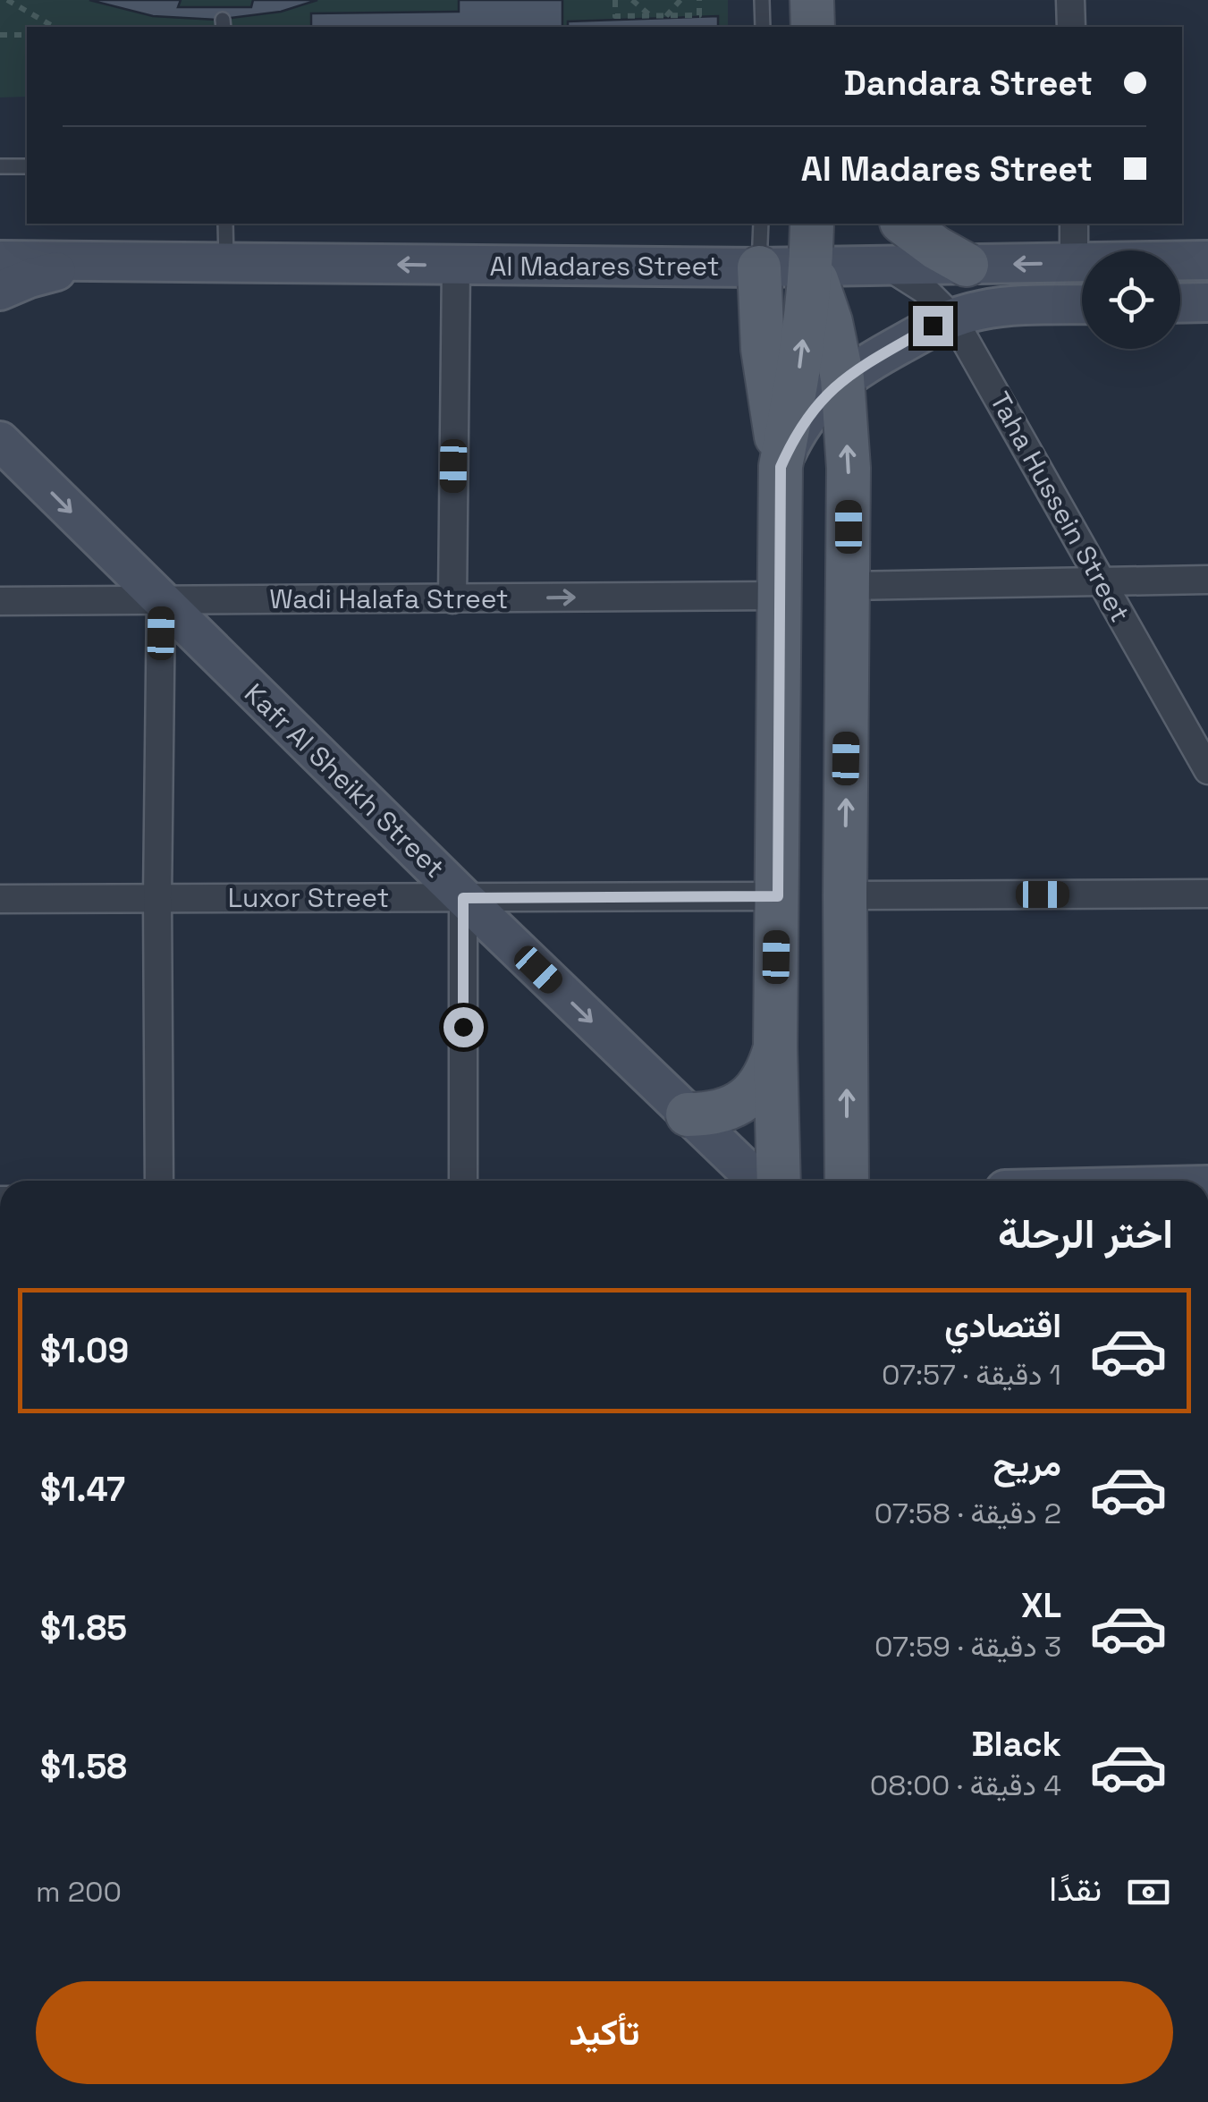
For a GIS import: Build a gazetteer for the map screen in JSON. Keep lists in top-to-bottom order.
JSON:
{
  "streets": {
    "main road": ["Al Madares Street", "Kafr Al Sheikh Street"],
    "street": ["Taha Hussein Street", "Wadi Halafa Street", "Luxor Street"]
  },
  "crossings": [
    ["Al Madares Street", "Taha Hussein Street"],
    ["Wadi Halafa Street", "Kafr Al Sheikh Street"],
    ["Kafr Al Sheikh Street", "Luxor Street"]
  ],
  "one_way": ["Wadi Halafa Street", "Kafr Al Sheikh Street"],
  "page": {
    "banner": ["Dandara Street", "Al Madares Street"],
    "heading": "اختر الرحلة",
    "list": [
      {
        "name": "اقتصادي",
        "note": "1 دقيقة · 07:57",
        "value": "$1.09"
      },
      {
        "name": "مريح",
        "note": "2 دقيقة · 07:58",
        "value": "$1.47"
      },
      {
        "name": "XL",
        "note": "3 دقيقة · 07:59",
        "value": "$1.85"
      },
      {
        "name": "Black",
        "note": "4 دقيقة · 08:00",
        "value": "$1.58"
      }
    ],
    "pay": ["نقدًا", "200 m"],
    "buttons": "تأكيد"
  }
}
